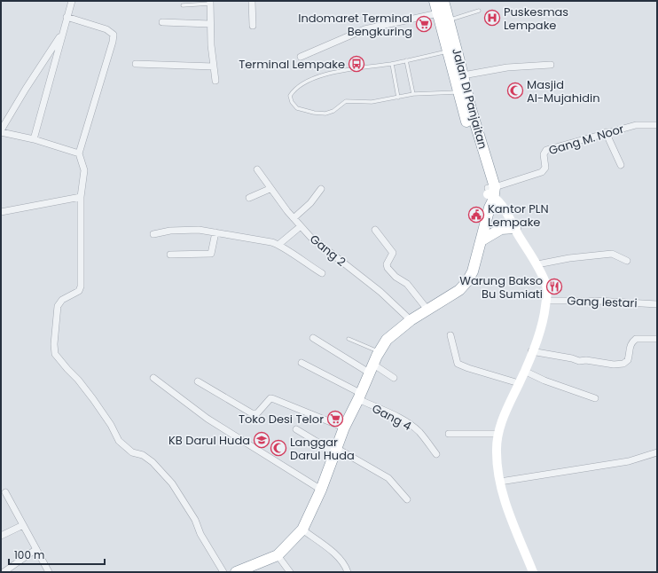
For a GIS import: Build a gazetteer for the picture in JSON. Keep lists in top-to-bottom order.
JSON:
{
  "streets": {
    "highway": ["Jalan DI Panjaitan"],
    "street": [
      "Gang M. Noor",
      "Gang 2",
      "Gang lestari",
      "Gang 4"
    ]
  },
  "crossings": [
    ["Jalan DI Panjaitan", "Gang M. Noor"]
  ],
  "places": {
    "hospital": ["Puskesmas Lempake"],
    "supermarket": ["Indomaret Terminal Bengkuring", "Toko Desi Telor"],
    "bus stop": ["Terminal Lempake"],
    "mosque": ["Masjid Al-Mujahidin", "Langgar Darul Huda"],
    "public building": ["Kantor PLN Lempake"],
    "restaurant": ["Warung Bakso Bu Sumiati"],
    "school or university": ["KB Darul Huda"]
  },
  "scale_bar": "100 m"
}
